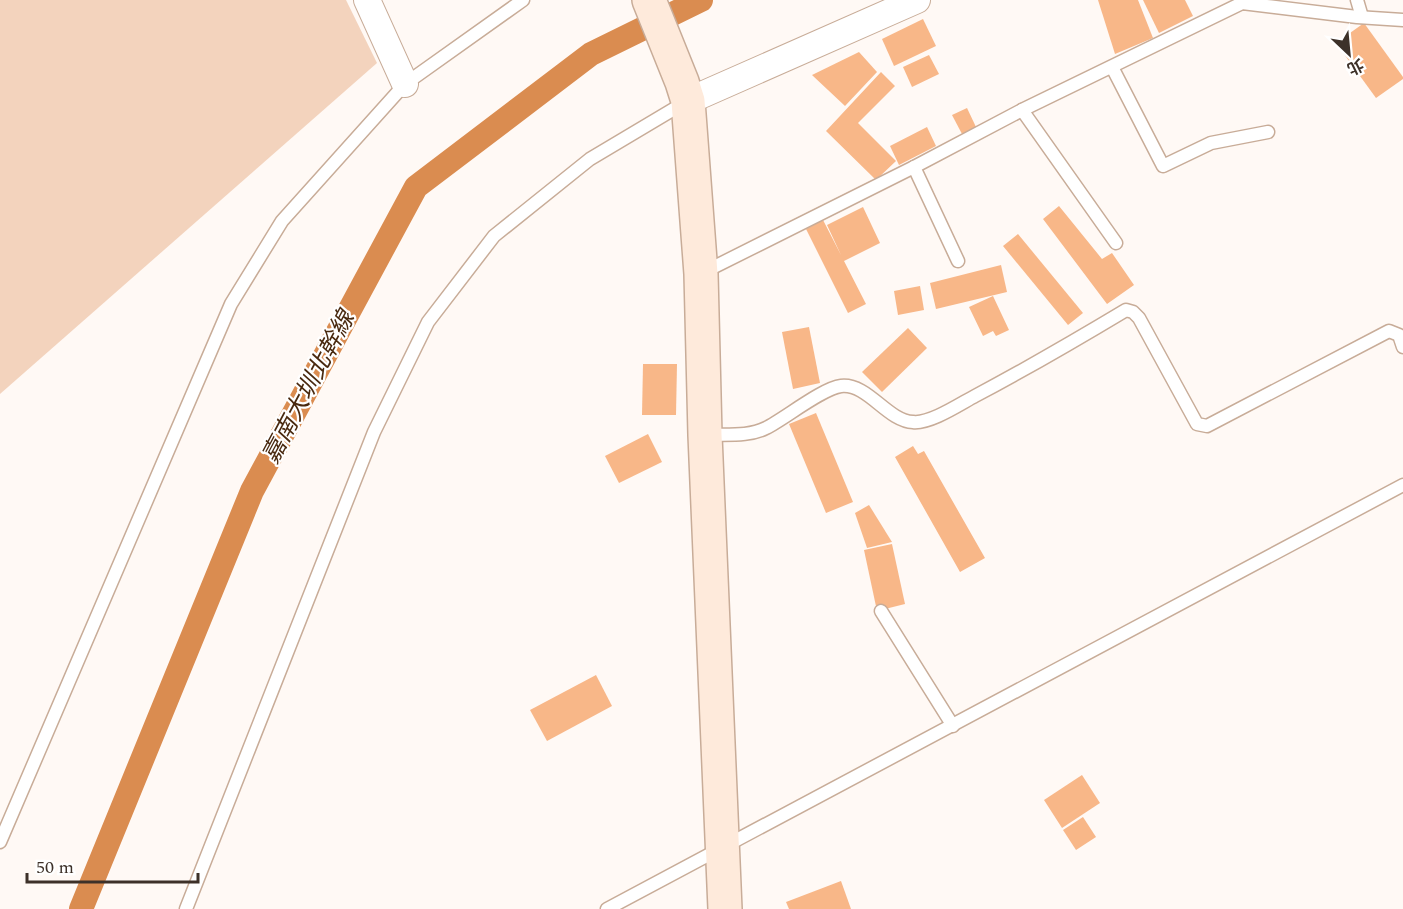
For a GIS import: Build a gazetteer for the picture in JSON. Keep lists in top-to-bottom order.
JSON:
{
  "water": ["嘉南大圳北幹線"],
  "scale_bar": "50 m",
  "north": "bottom right"
}
